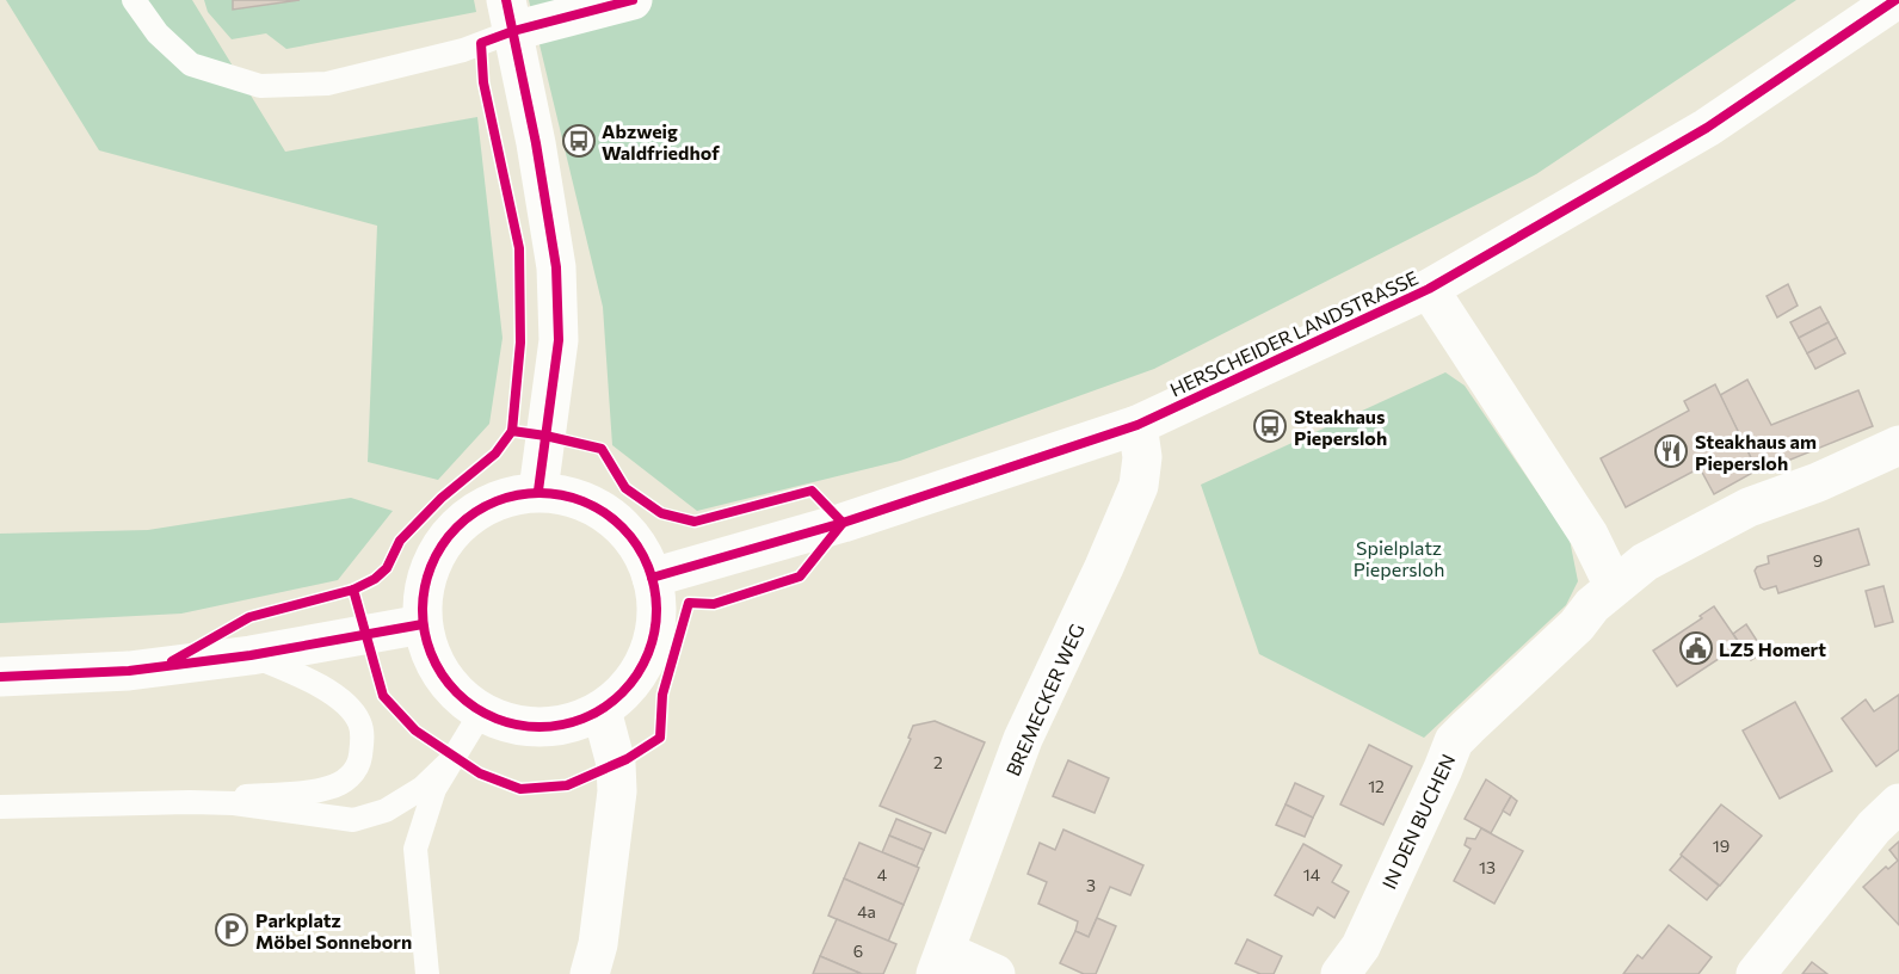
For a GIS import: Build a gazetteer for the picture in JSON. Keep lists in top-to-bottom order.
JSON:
{
  "streets": {
    "main road": ["HERSCHEIDER LANDSTRASSE", "BREMECKER WEG", "IN DEN BUCHEN"]
  },
  "crossings": [
    ["HERSCHEIDER LANDSTRASSE", "BREMECKER WEG"]
  ],
  "parks": ["Spielplatz Piepersloh"],
  "places": {
    "bus stop": ["Abzweig Waldfriedhof", "Steakhaus Piepersloh"],
    "restaurant": ["Steakhaus am Piepersloh"],
    "public building": ["LZ5 Homert"],
    "parking": ["Parkplatz Möbel Sonneborn"]
  },
  "house_numbers": [
    "9",
    "2",
    "12",
    "19",
    "13",
    "4",
    "14",
    "3",
    "4a",
    "6"
  ]
}
